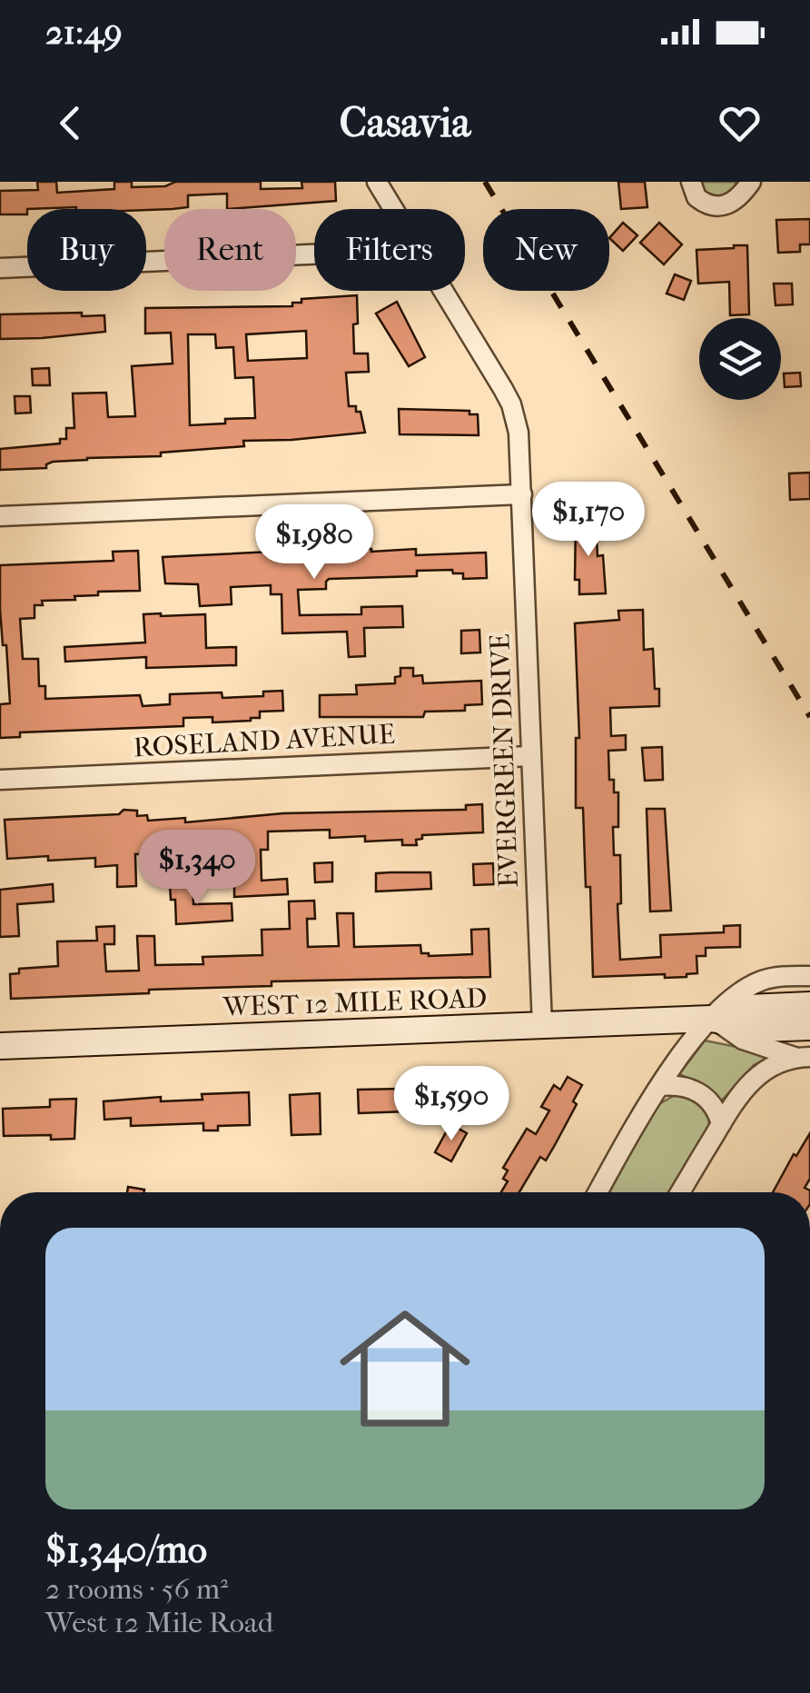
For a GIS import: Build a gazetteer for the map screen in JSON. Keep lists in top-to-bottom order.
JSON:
{
  "streets": {
    "main road": ["WEST 12 MILE ROAD"],
    "street": ["ROSELAND AVENUE", "EVERGREEN DRIVE"]
  },
  "crossings": [
    ["ROSELAND AVENUE", "EVERGREEN DRIVE"],
    ["EVERGREEN DRIVE", "WEST 12 MILE ROAD"]
  ],
  "page": {
    "status": "21:49",
    "header": "Casavia",
    "chip": [
      "Buy",
      "Rent",
      "Filters",
      "New"
    ],
    "price": [
      "$1,170",
      "$1,980",
      "$1,340",
      "$1,590"
    ],
    "list": [
      {
        "name": "$1,340/mo",
        "note": "2 rooms · 56 m² · West 12 Mile Road"
      }
    ]
  }
}
